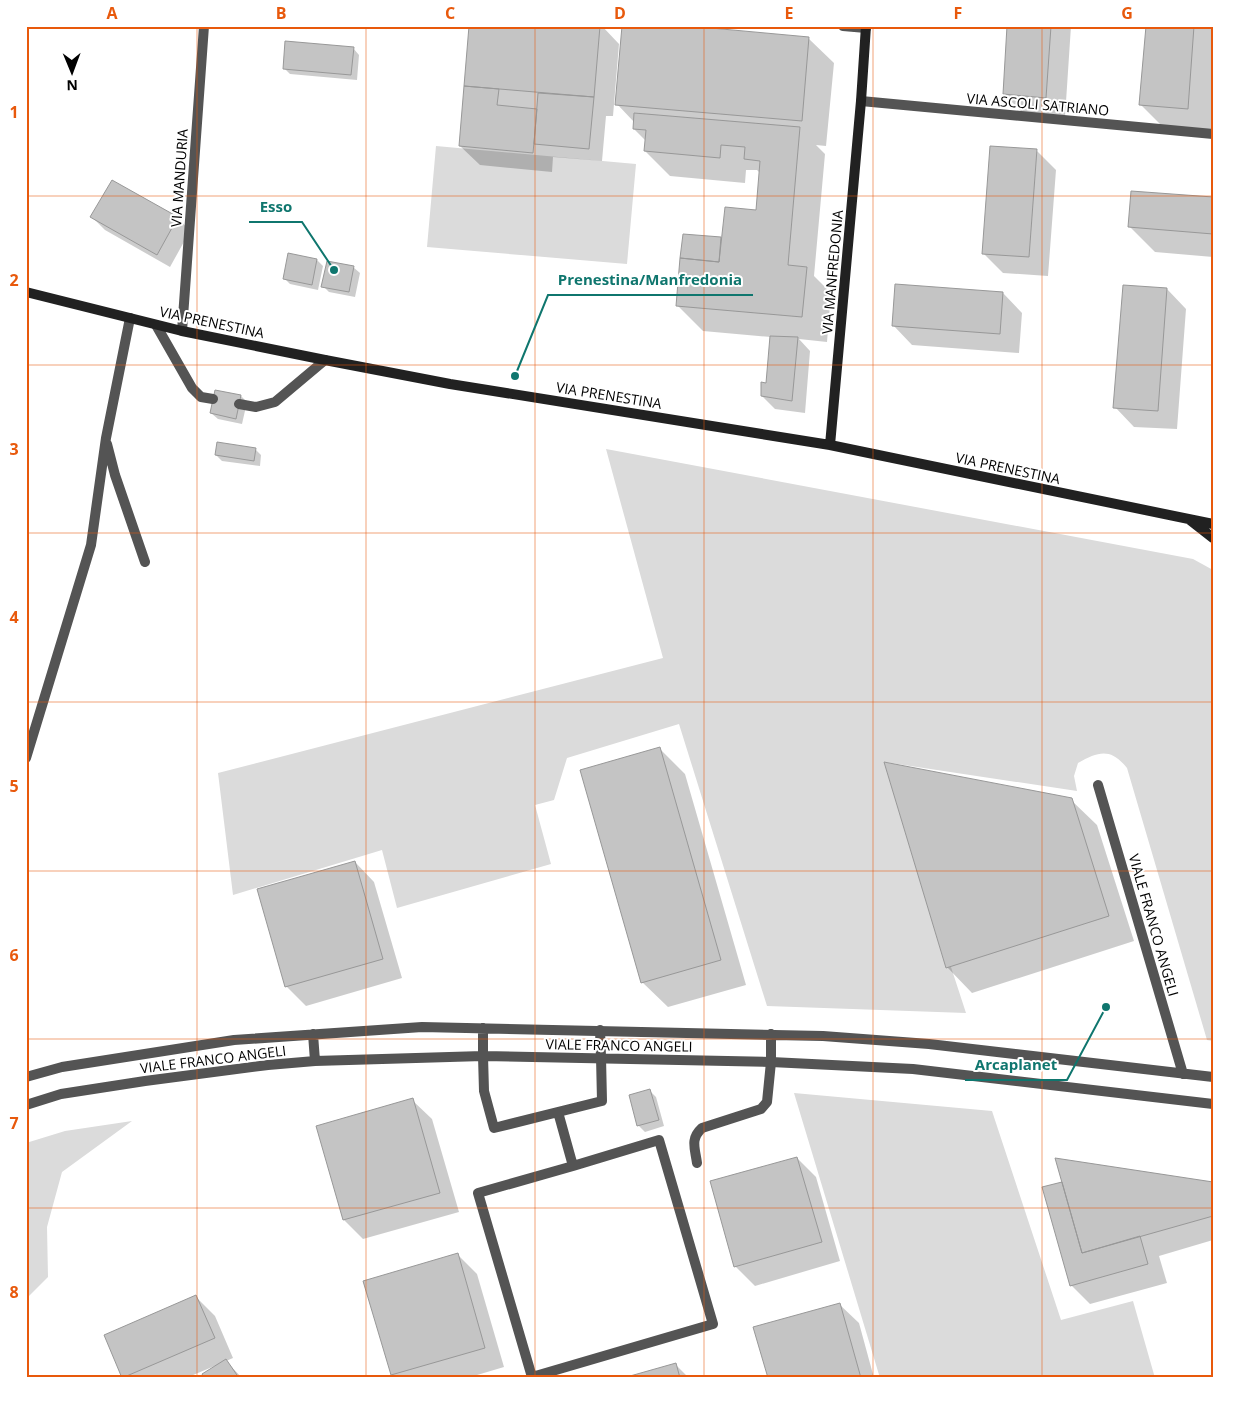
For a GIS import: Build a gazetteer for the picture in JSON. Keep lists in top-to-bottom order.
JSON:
{
  "streets": {
    "main road": ["VIA MANFREDONIA", "VIA PRENESTINA"],
    "street": ["VIA ASCOLI SATRIANO", "VIA MANDURIA", "VIALE FRANCO ANGELI"]
  },
  "crossings": [
    ["VIA ASCOLI SATRIANO", "VIA MANFREDONIA"],
    ["VIA MANDURIA", "VIA PRENESTINA"],
    ["VIA MANFREDONIA", "VIA PRENESTINA"]
  ],
  "places": ["Esso", "Prenestina/Manfredonia", "Arcaplanet"],
  "north": "bottom",
  "grid": {
    "columns": [
      "A",
      "B",
      "C",
      "D",
      "E",
      "F",
      "G"
    ],
    "rows": [
      "1",
      "2",
      "3",
      "4",
      "5",
      "6",
      "7",
      "8"
    ]
  }
}
